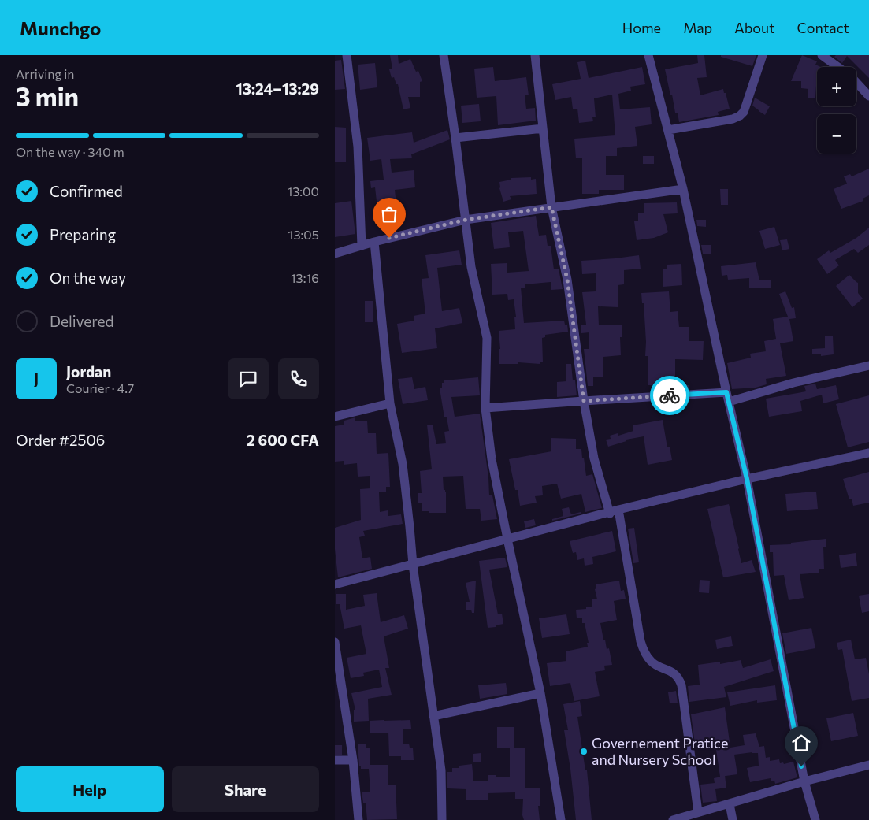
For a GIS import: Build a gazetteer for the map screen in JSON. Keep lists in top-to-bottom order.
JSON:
{
  "places": ["Governement Pratice and Nursery School"],
  "page": {
    "header": "Munchgo",
    "nav": [
      "Home",
      "Map",
      "About",
      "Contact"
    ],
    "heading": ["3 min", "Arriving in", "13:24–13:29"],
    "panel": [
      "Jordan",
      "Courier · 4.7",
      "Order #2506",
      "2 600 CFA"
    ],
    "map_buttons": ["+", "−"],
    "bar": "On the way · 340 m",
    "list": [
      ["Confirmed", "13:00"],
      ["Preparing", "13:05"],
      ["On the way", "13:16"],
      "Delivered"
    ],
    "round": "J",
    "buttons": ["Help", "Share"]
  }
}
